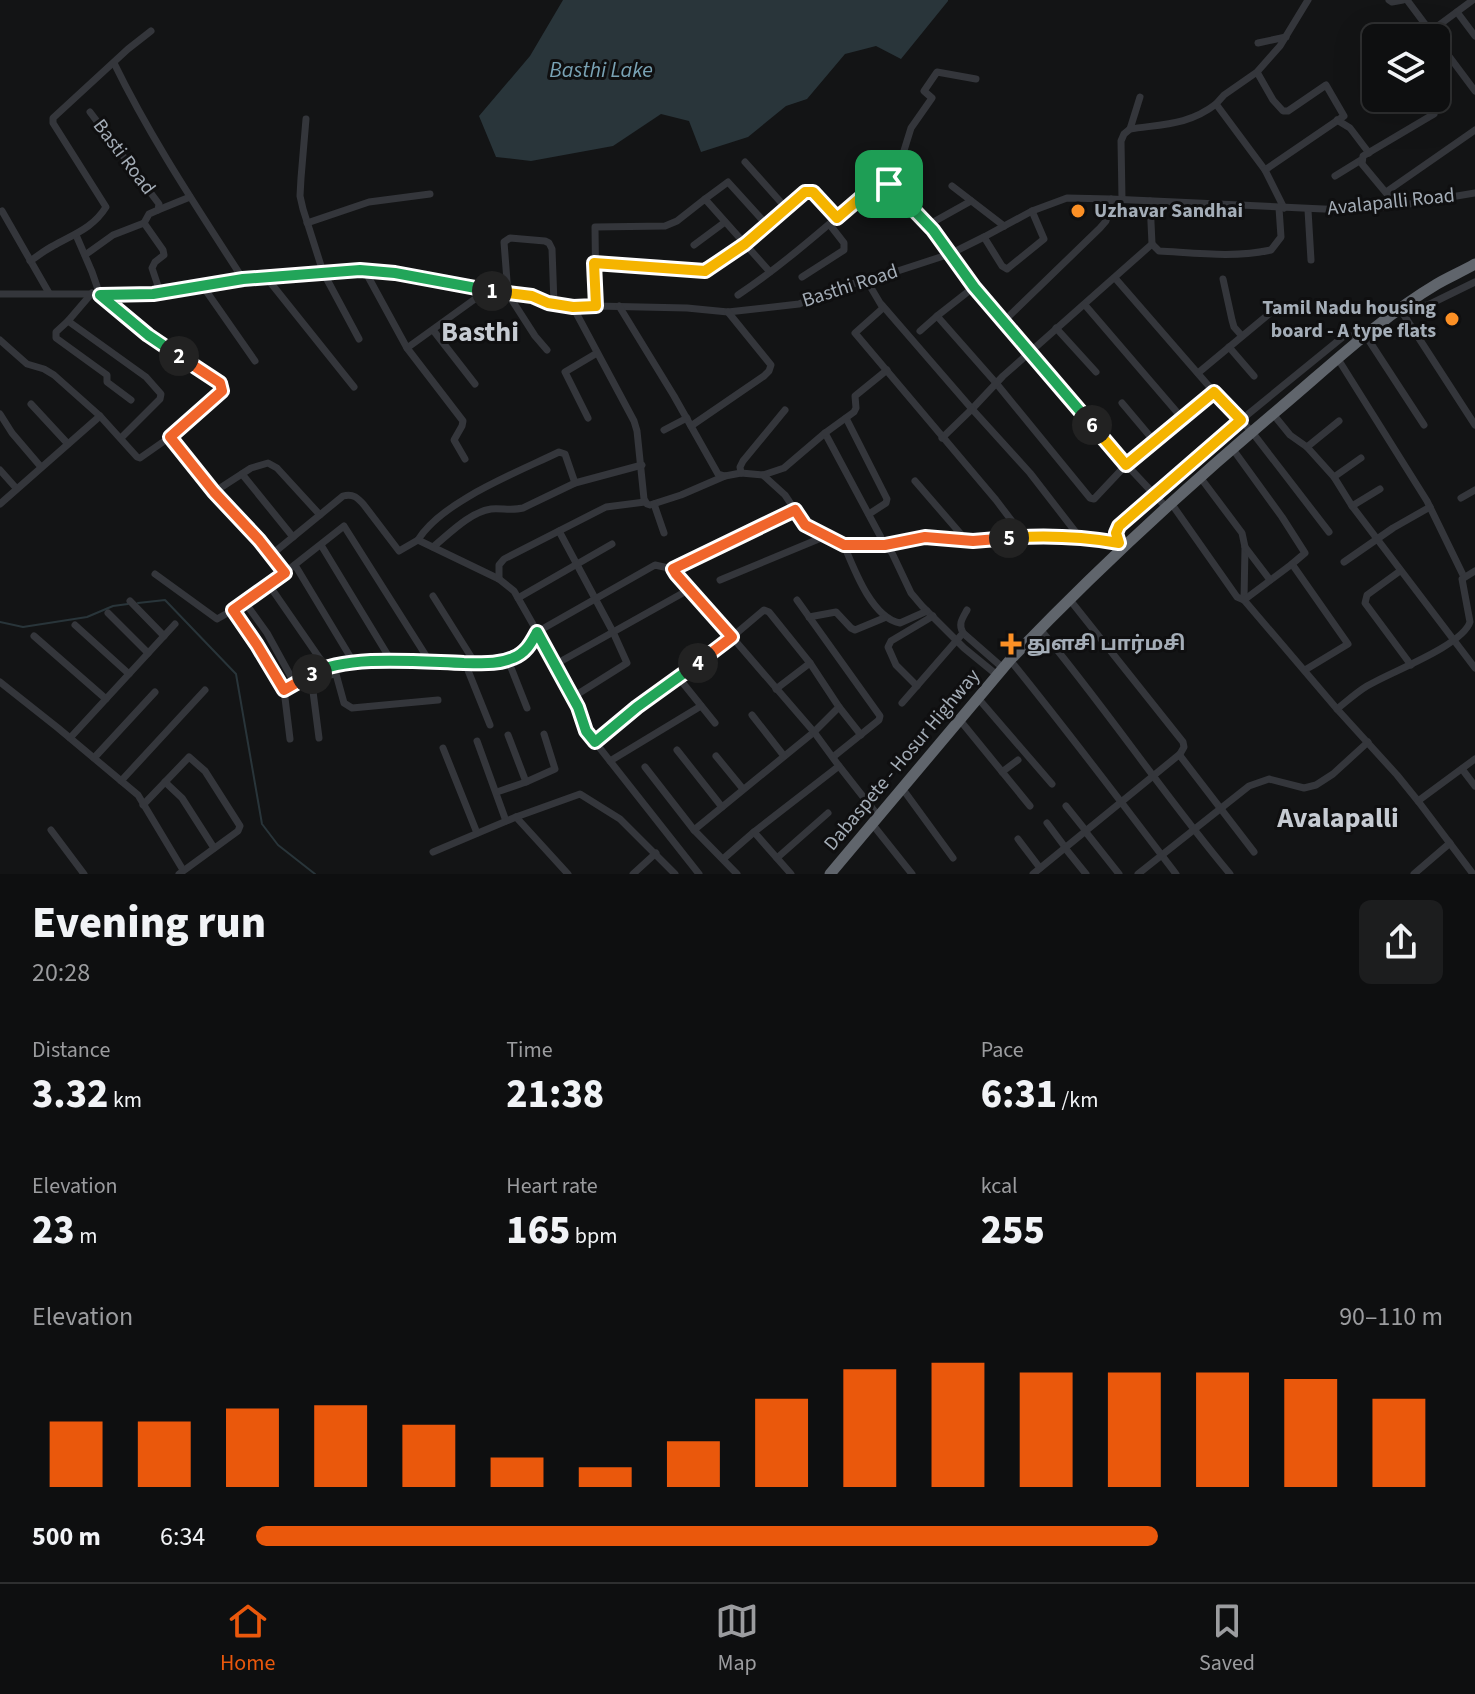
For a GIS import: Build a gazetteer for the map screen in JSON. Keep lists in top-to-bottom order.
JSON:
{
  "streets": {
    "highway": ["Dabaspete - Hosur Highway"],
    "street": ["Basti Road", "Avalapalli Road", "Basthi Road"]
  },
  "crossings": [
    ["Avalapalli Road", "Basthi Road"]
  ],
  "districts": ["Basthi", "Avalapalli"],
  "water": ["Basthi Lake"],
  "places": {
    "other": ["Uzhavar Sandhai", "Tamil Nadu housing board - A type flats"],
    "health": ["துளசி பார்மசி"]
  },
  "page": {
    "pins": [
      "1",
      "2",
      "6",
      "5",
      "4",
      "3"
    ],
    "heading": ["Evening run", "20:28"],
    "stats": [
      ["Distance", "3.32 km"],
      ["Time", "21:38"],
      ["Pace", "6:31 /km"],
      ["Elevation", "23 m"],
      ["Heart rate", "165 bpm"],
      ["kcal", "255"]
    ],
    "chart": ["Elevation", "90–110 m"],
    "list": [
      {
        "name": "500 m",
        "note": "6:34"
      }
    ],
    "tabs": ["Home", "Map", "Saved"]
  }
}
